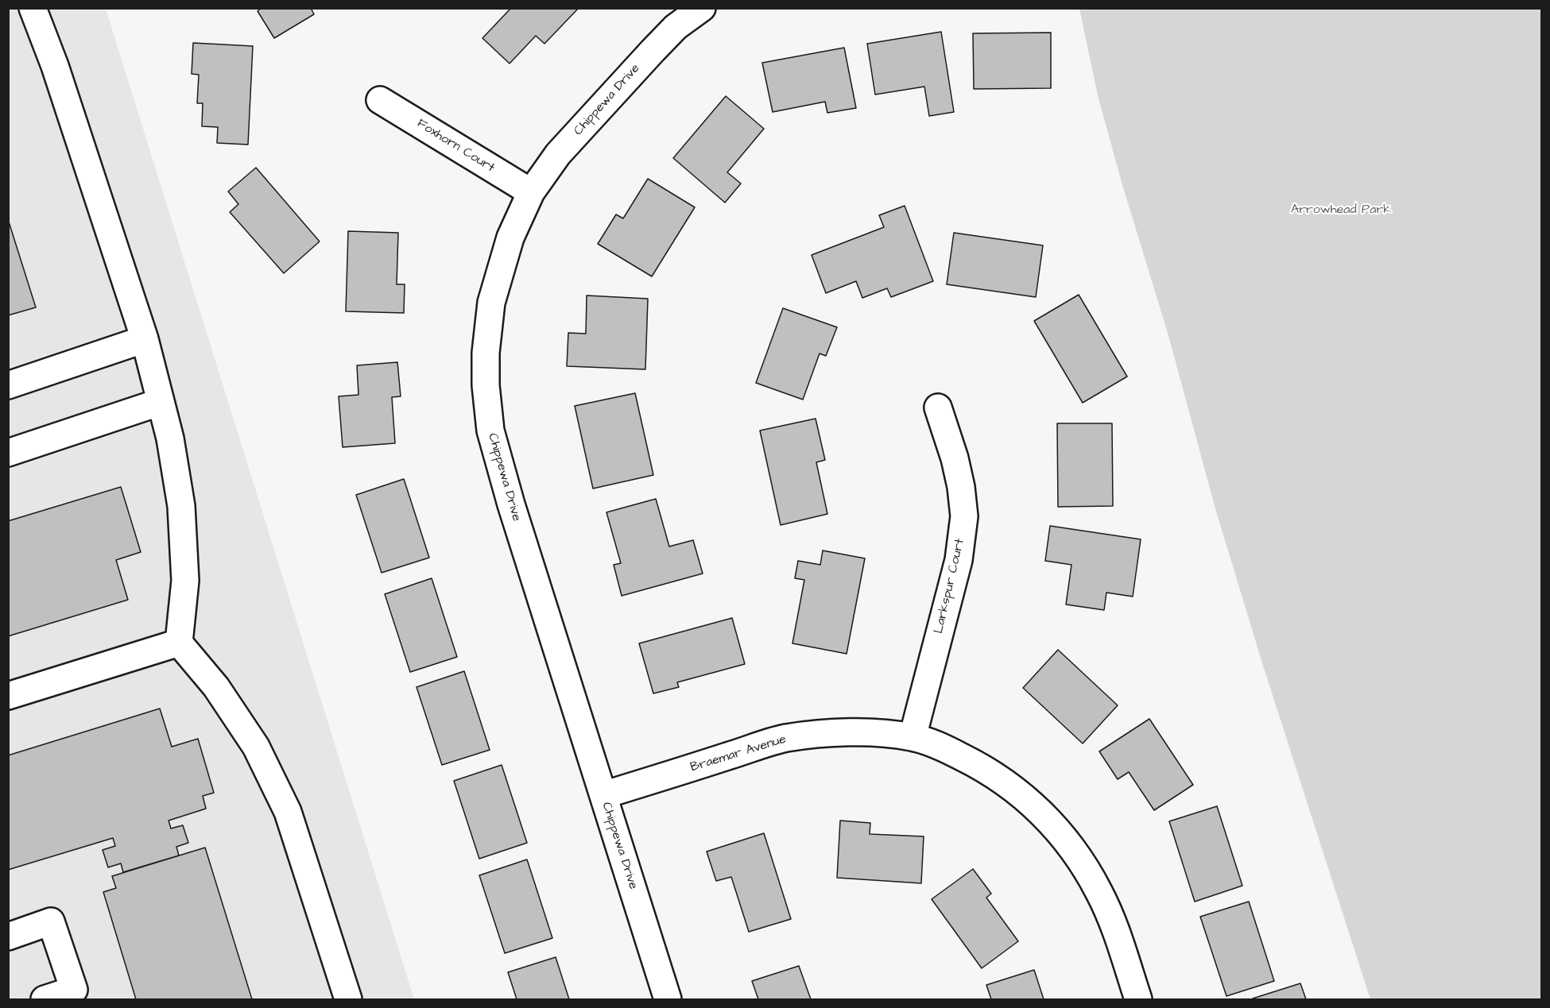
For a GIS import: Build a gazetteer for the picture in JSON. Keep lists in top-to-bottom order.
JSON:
{
  "streets": {
    "street": [
      "Chippewa Drive",
      "Foxhorn Court",
      "Larkspur Court",
      "Braemar Avenue"
    ]
  },
  "crossings": [
    ["Chippewa Drive", "Foxhorn Court"],
    ["Chippewa Drive", "Braemar Avenue"],
    ["Larkspur Court", "Braemar Avenue"]
  ],
  "parks": ["Arrowhead Park"]
}
